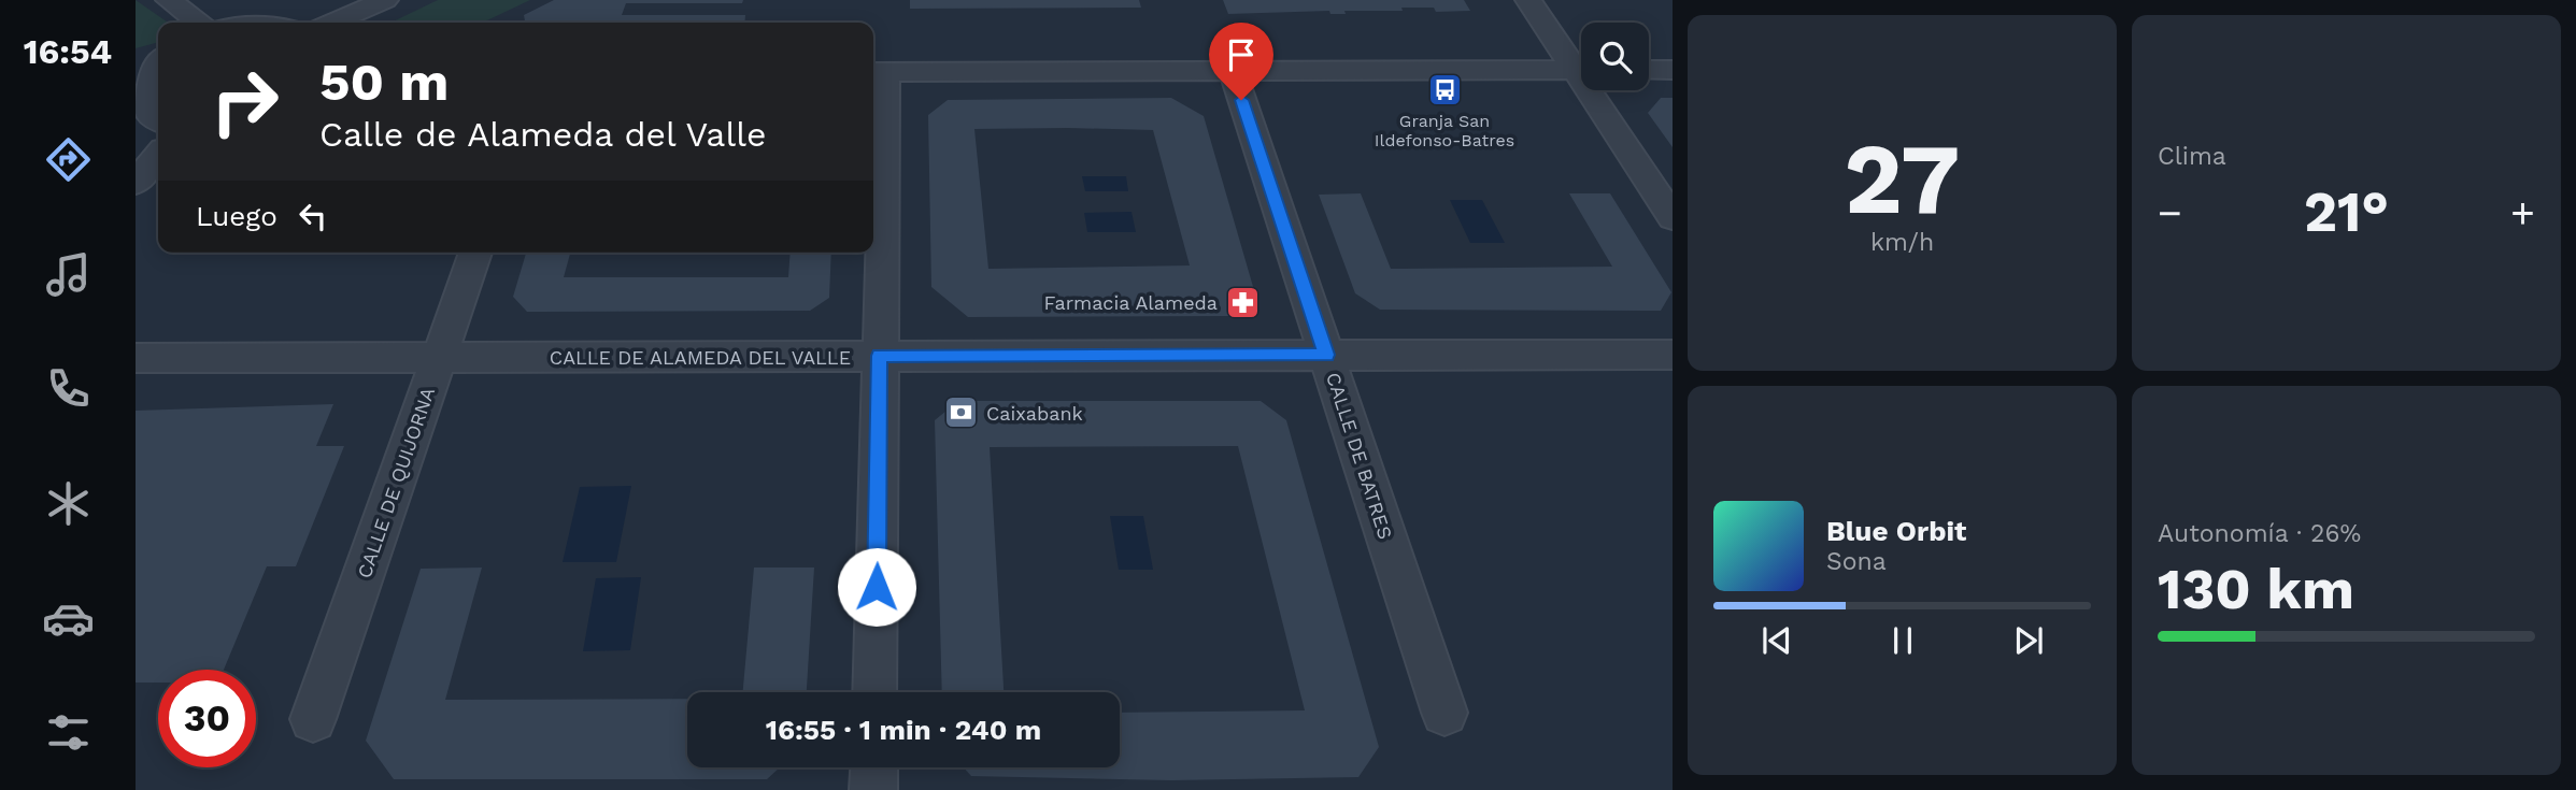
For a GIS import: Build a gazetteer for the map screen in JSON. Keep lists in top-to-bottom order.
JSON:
{
  "streets": {
    "street": ["CALLE DE ALAMEDA DEL VALLE", "CALLE DE BATRES", "CALLE DE QUIJORNA"]
  },
  "crossings": [
    ["CALLE DE ALAMEDA DEL VALLE", "CALLE DE BATRES"],
    ["CALLE DE ALAMEDA DEL VALLE", "CALLE DE QUIJORNA"]
  ],
  "places": {
    "bus stop": ["Granja San Ildefonso-Batres"],
    "pharmacy": ["Farmacia Alameda"],
    "bank": ["Caixabank"]
  },
  "page": {
    "tabs": "16:54",
    "tile": [
      ["27", "km/h"],
      "Clima",
      ["Autonomía · 26%", "130 km"]
    ],
    "turn": ["50 m", "Calle de Alameda del Valle"],
    "then": "Luego",
    "heat": ["−", "21°", "+"],
    "song": ["Blue Orbit", "Sona"],
    "limit": "30",
    "trip": "16:55 · 1 min · 240 m"
  }
}
